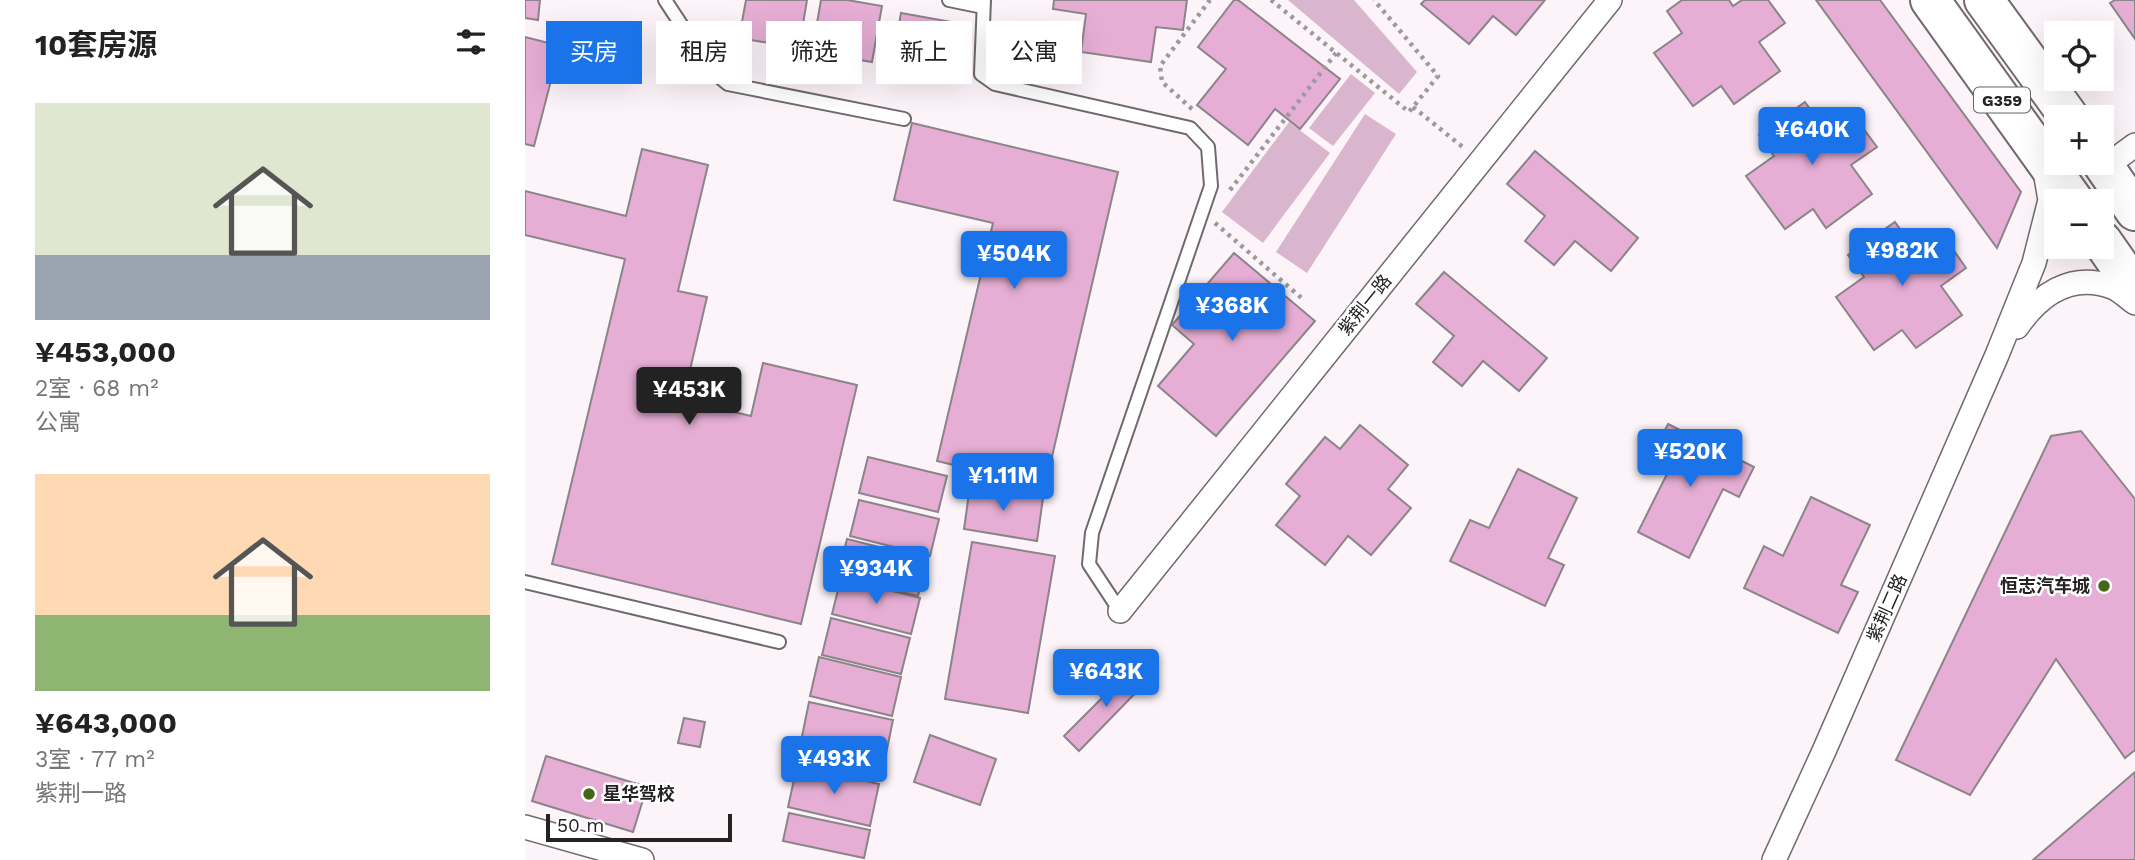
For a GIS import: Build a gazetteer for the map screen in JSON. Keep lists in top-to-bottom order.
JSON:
{
  "streets": {
    "highway": ["G359"],
    "street": ["紫荆一路", "紫荆二路"]
  },
  "crossings": [
    ["G359", "紫荆二路"]
  ],
  "places": ["恒志汽车城", "星华驾校"],
  "scale_bar": "50 m",
  "page": {
    "heading": "10套房源",
    "map_buttons": ["+", "−"],
    "chip": [
      "买房",
      "租房",
      "筛选",
      "新上",
      "公寓"
    ],
    "list": [
      {
        "name": "¥453,000",
        "note": "2室 · 68 m² · 公寓"
      },
      {
        "name": "¥643,000",
        "note": "3室 · 77 m² · 紫荆一路"
      }
    ],
    "price": [
      "¥640K",
      "¥982K",
      "¥504K",
      "¥368K",
      "¥453K",
      "¥520K",
      "¥1.11M",
      "¥934K",
      "¥643K",
      "¥493K"
    ],
    "scale": "50 m"
  }
}
